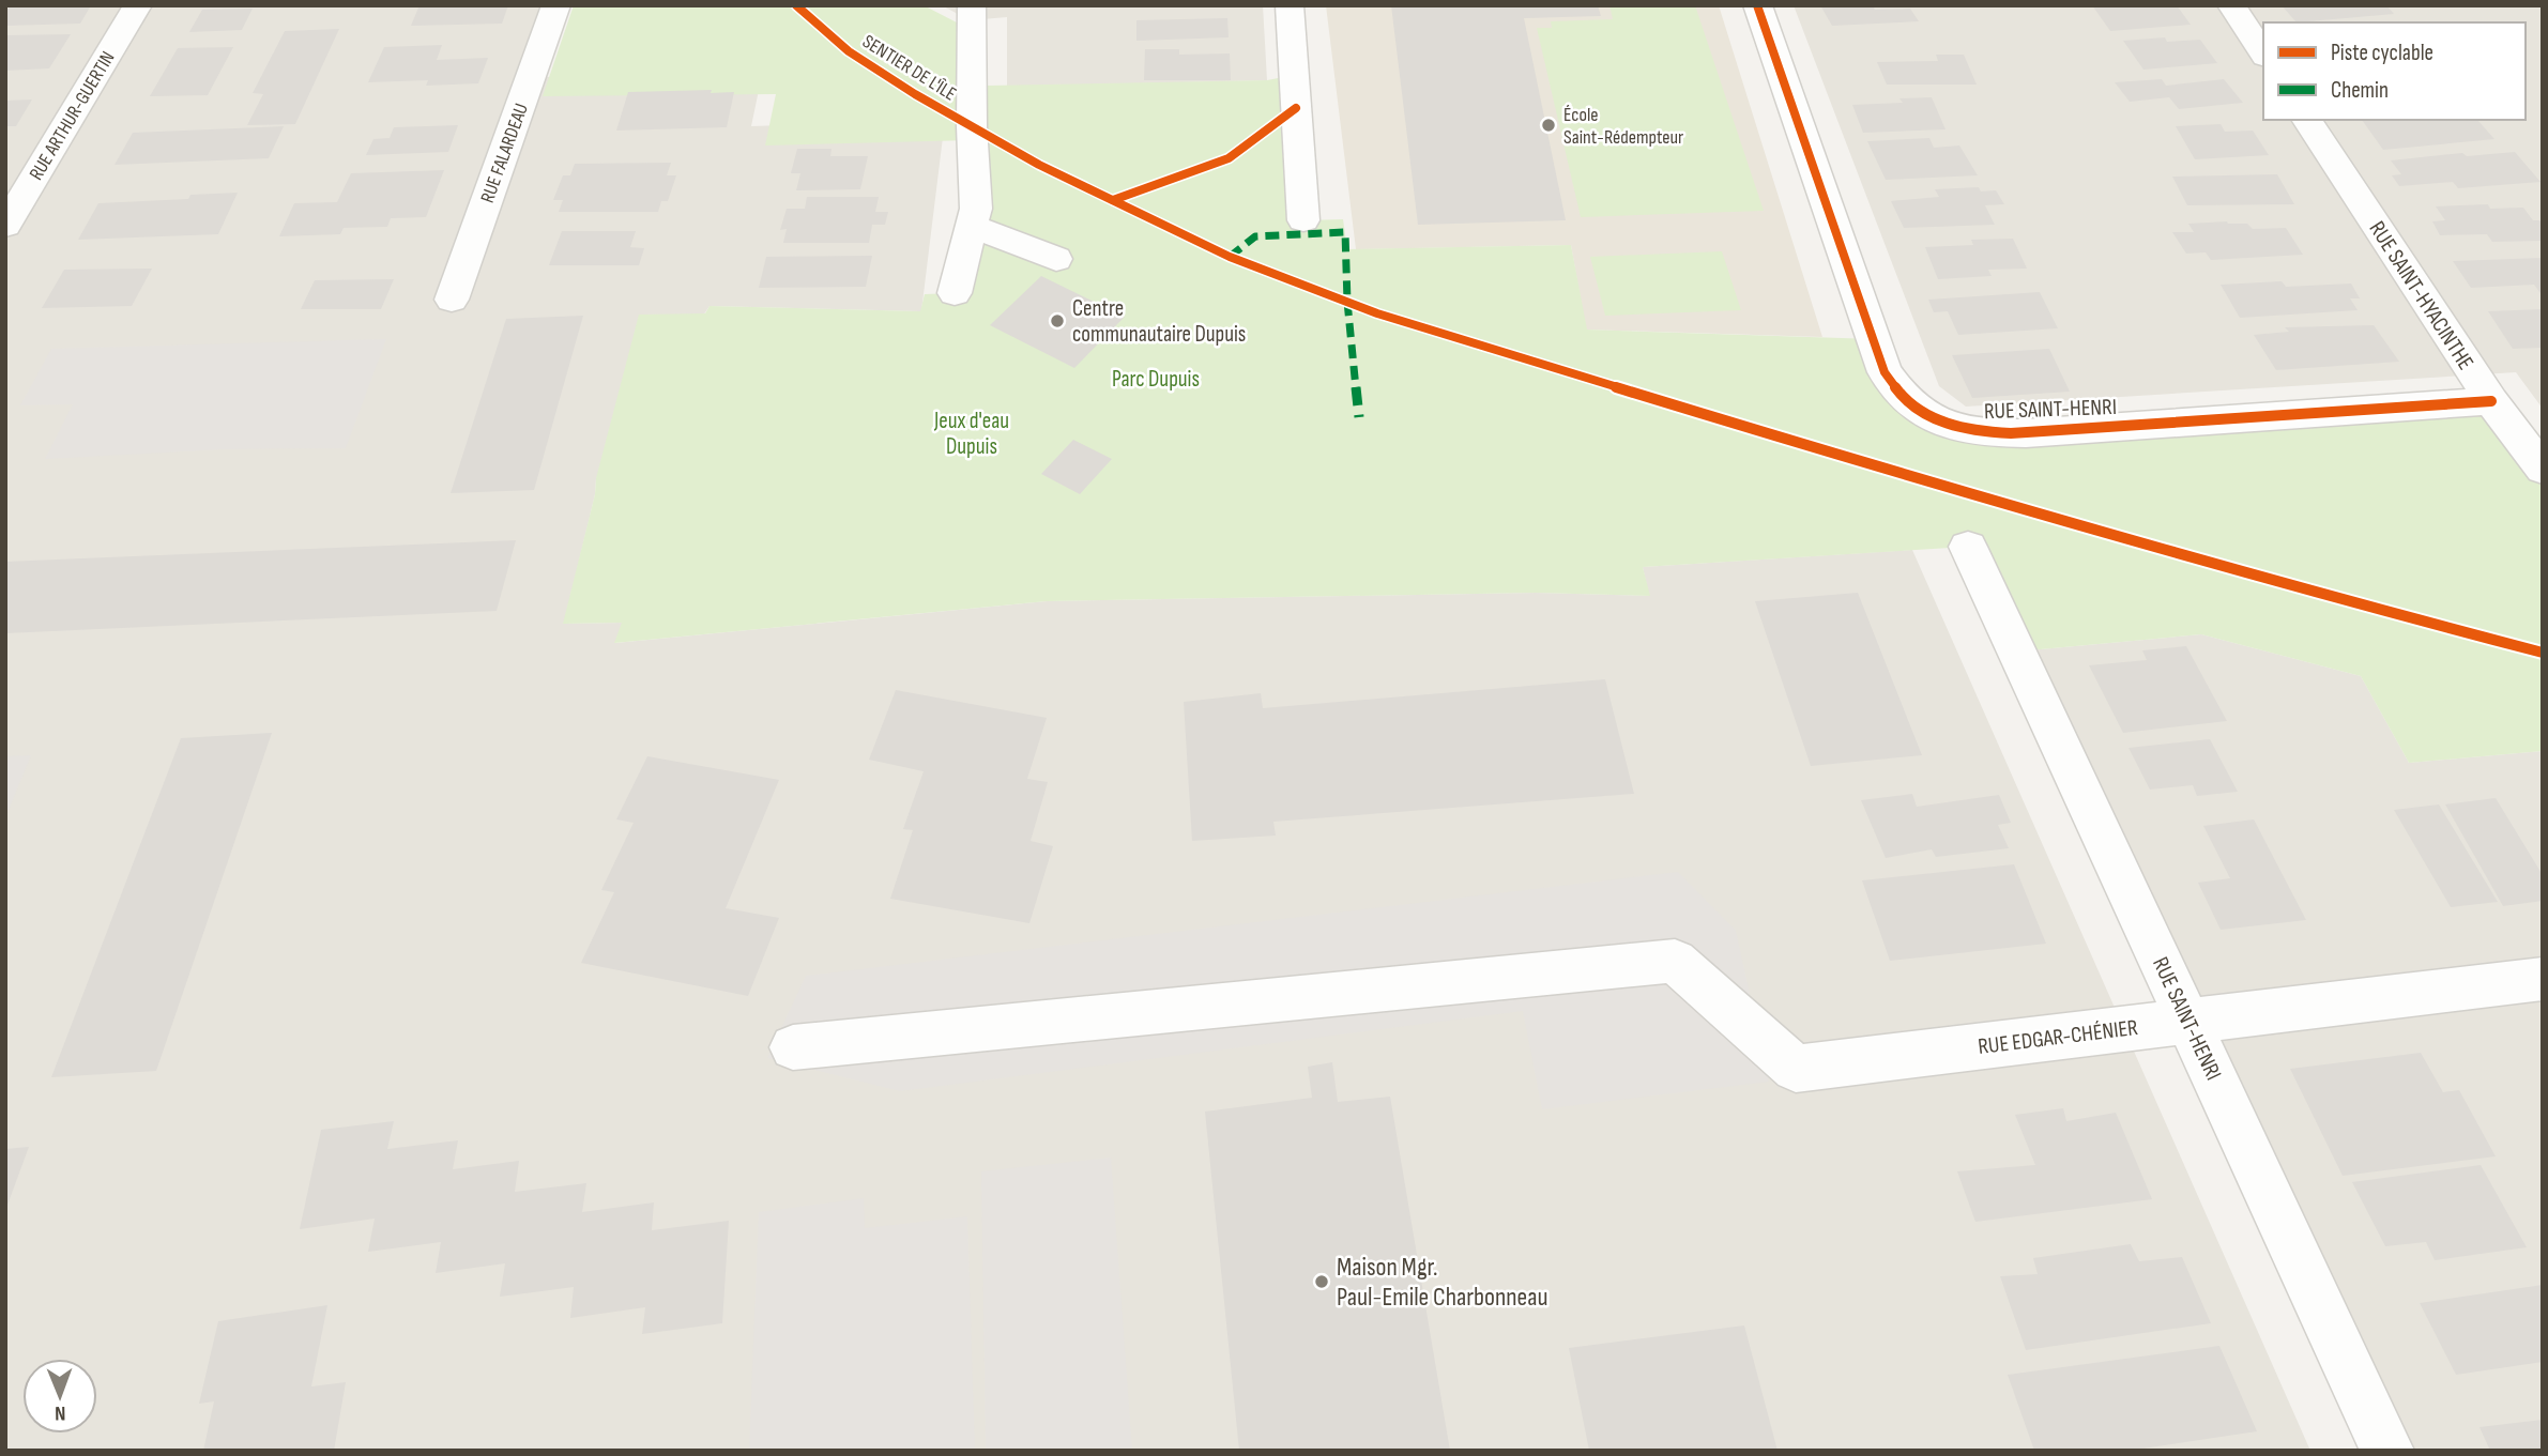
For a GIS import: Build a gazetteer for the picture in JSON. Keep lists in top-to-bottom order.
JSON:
{
  "streets": {
    "street": [
      "RUE ARTHUR-GUERTIN",
      "RUE FALARDEAU",
      "RUE SAINT-HYACINTHE",
      "RUE SAINT-HENRI",
      "RUE EDGAR-CHÉNIER"
    ],
    "cycle path": ["SENTIER DE L'ÎLE"]
  },
  "crossings": [
    ["RUE SAINT-HYACINTHE", "RUE SAINT-HENRI"],
    ["RUE SAINT-HENRI", "RUE EDGAR-CHÉNIER"]
  ],
  "parks": ["Parc Dupuis", "Jeux d'eau Dupuis"],
  "places": ["École Saint-Rédempteur", "Centre communautaire Dupuis", "Maison Mgr. Paul-Emile Charbonneau"],
  "legend": ["Piste cyclable", "Chemin"],
  "north": "bottom"
}
